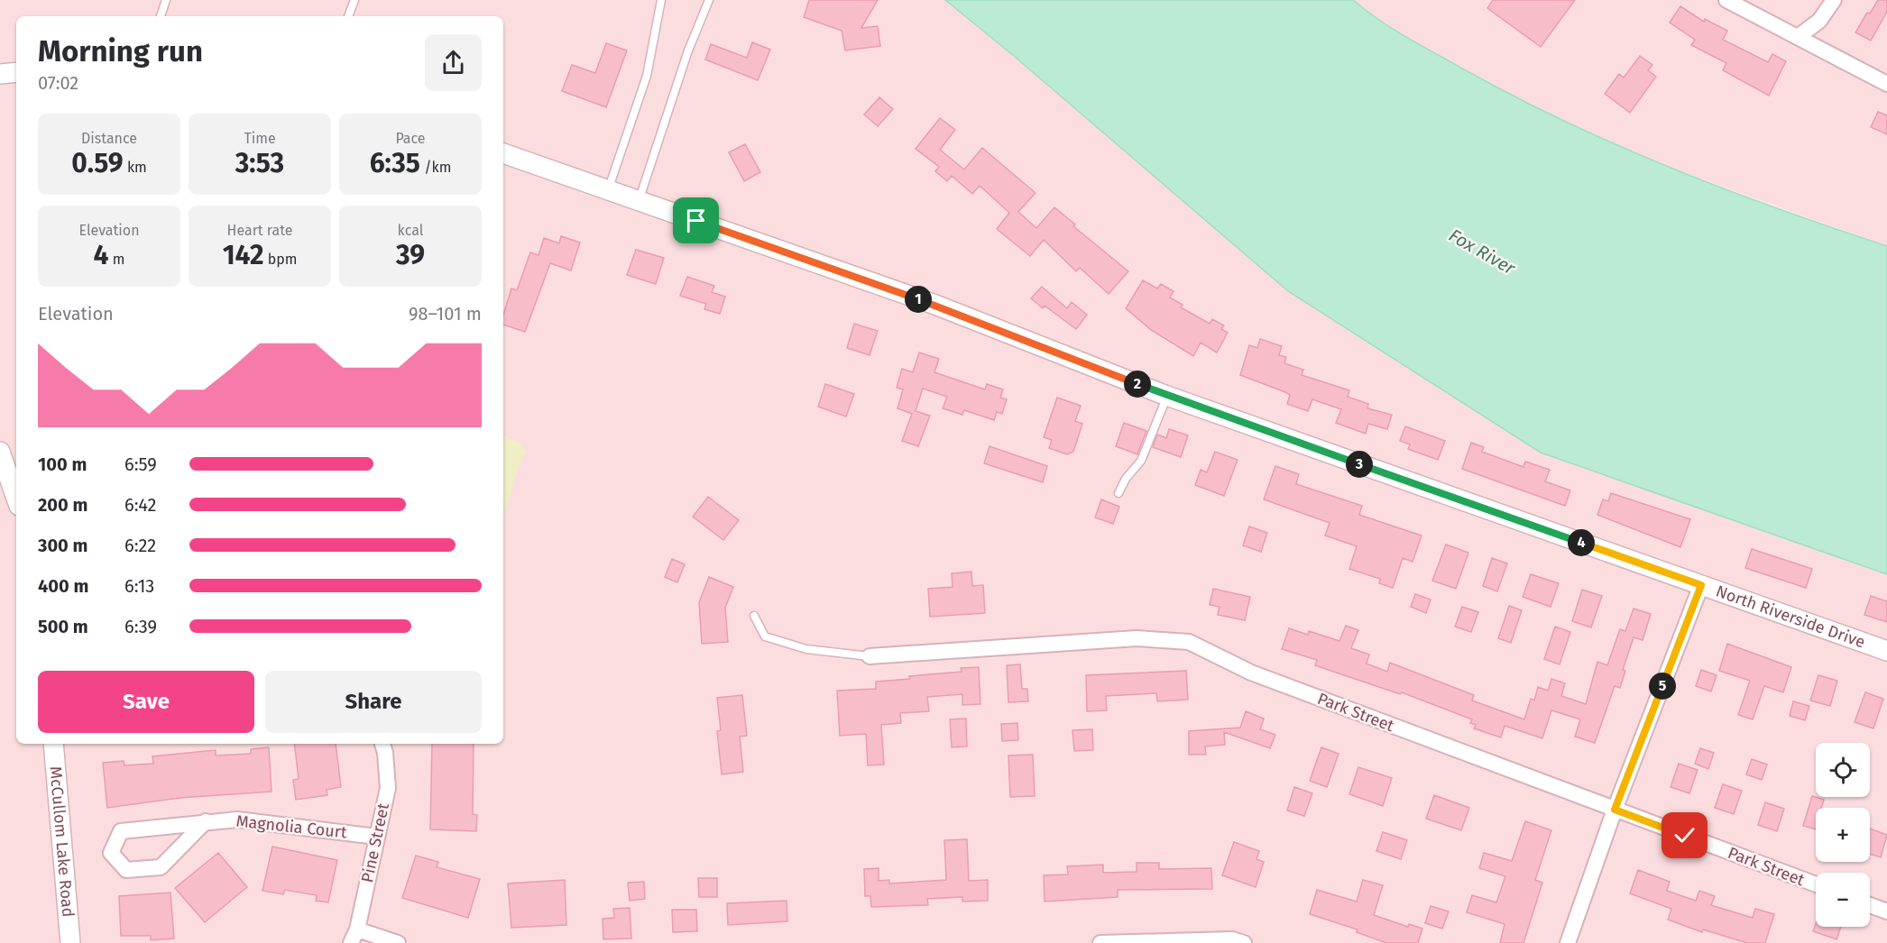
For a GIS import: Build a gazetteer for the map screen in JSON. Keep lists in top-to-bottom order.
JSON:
{
  "streets": {
    "street": [
      "North Riverside Drive",
      "Park Street",
      "Magnolia Court",
      "McCullom Lake Road",
      "Pine Street"
    ]
  },
  "crossings": [
    ["Magnolia Court", "Pine Street"]
  ],
  "water": ["Fox River"],
  "page": {
    "heading": ["Morning run", "07:02"],
    "stats": [
      ["Distance", "0.59 km"],
      ["Time", "3:53"],
      ["Pace", "6:35 /km"],
      ["Elevation", "4 m"],
      ["Heart rate", "142 bpm"],
      ["kcal", "39"]
    ],
    "pins": [
      "1",
      "2",
      "3",
      "4",
      "5"
    ],
    "chart": ["Elevation", "98–101 m"],
    "list": [
      {
        "name": "100 m",
        "note": "6:59"
      },
      {
        "name": "200 m",
        "note": "6:42"
      },
      {
        "name": "300 m",
        "note": "6:22"
      },
      {
        "name": "400 m",
        "note": "6:13"
      },
      {
        "name": "500 m",
        "note": "6:39"
      }
    ],
    "buttons": ["Save", "Share"],
    "map_buttons": ["+", "−"]
  }
}
